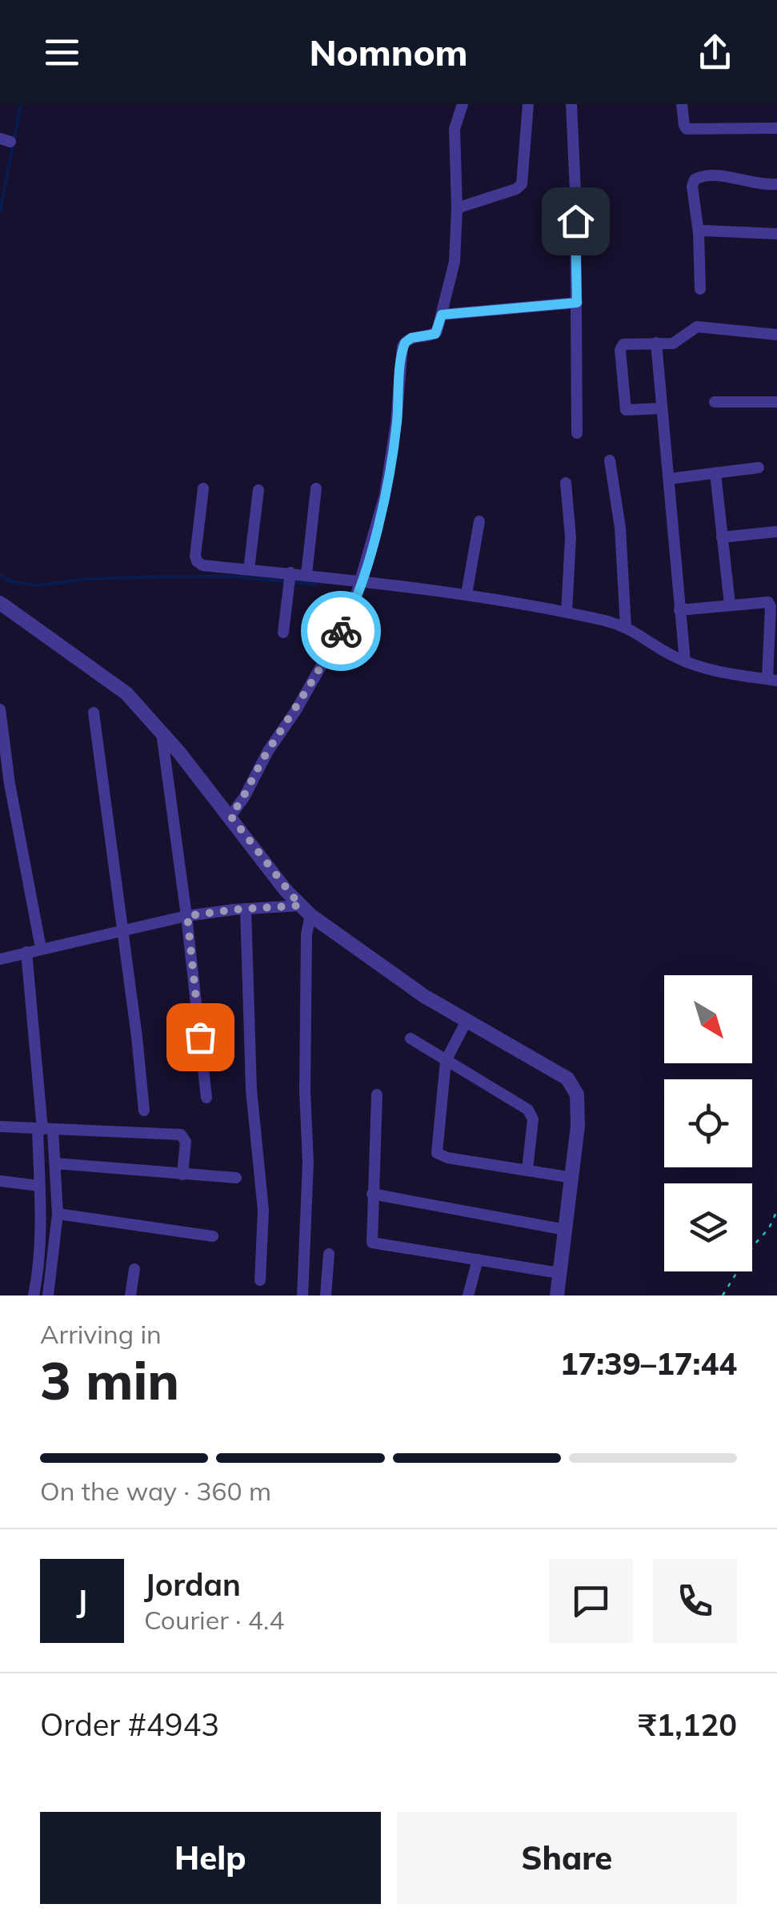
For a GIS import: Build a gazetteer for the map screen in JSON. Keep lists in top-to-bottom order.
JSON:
{
  "north": "bottom right",
  "page": {
    "header": "Nomnom",
    "heading": ["3 min", "Arriving in", "17:39–17:44"],
    "panel": [
      "Jordan",
      "Courier · 4.4",
      "Order #4943",
      "₹1,120"
    ],
    "bar": "On the way · 360 m",
    "round": "J",
    "buttons": ["Help", "Share"]
  }
}
